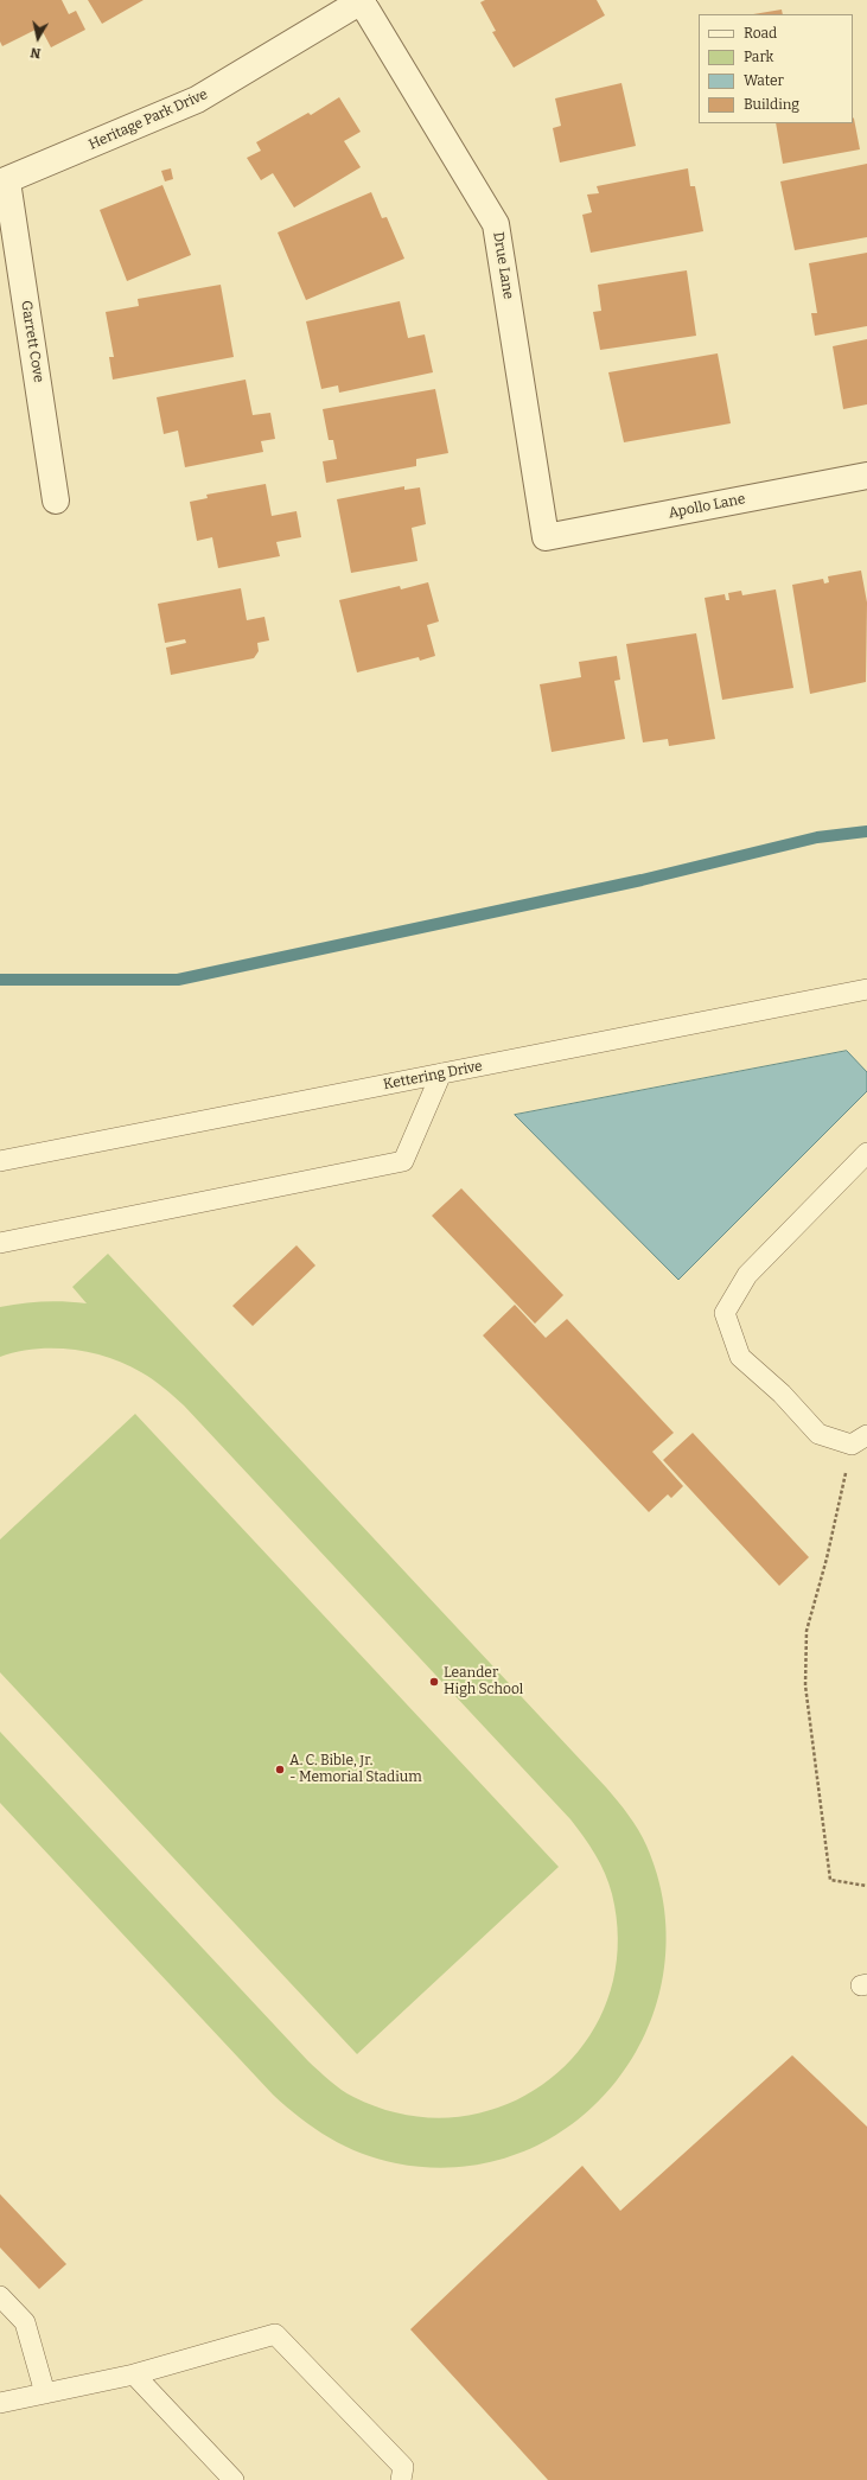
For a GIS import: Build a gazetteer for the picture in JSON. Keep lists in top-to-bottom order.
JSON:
{
  "streets": {
    "street": [
      "Heritage Park Drive",
      "Drue Lane",
      "Garrett Cove",
      "Apollo Lane"
    ],
    "lane": ["Kettering Drive"]
  },
  "crossings": [
    ["Heritage Park Drive", "Drue Lane"],
    ["Heritage Park Drive", "Garrett Cove"],
    ["Drue Lane", "Apollo Lane"]
  ],
  "places": ["Leander High School", "A. C. Bible, Jr. - Memorial Stadium"],
  "legend": [
    "Road",
    "Park",
    "Water",
    "Building"
  ],
  "north": "bottom"
}
